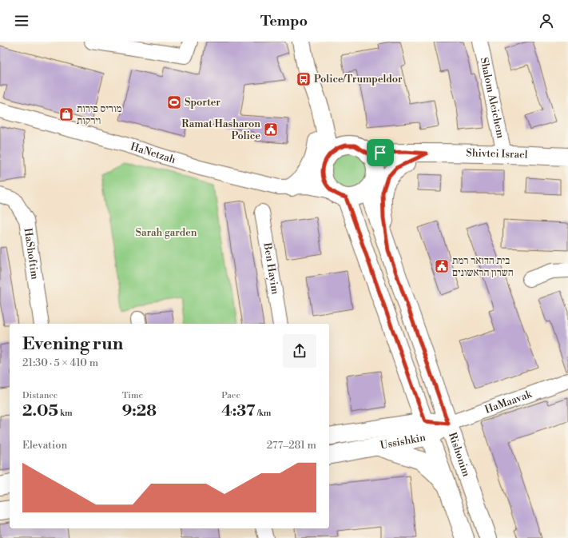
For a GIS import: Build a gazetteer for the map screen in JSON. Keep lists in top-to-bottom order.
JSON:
{
  "streets": {
    "street": [
      "Shalom Aleichem",
      "HaNetzah",
      "Shivtei Israel",
      "HaShoftim",
      "Ben Hayim",
      "HaMaavak",
      "Ussishkin",
      "Rishonim"
    ]
  },
  "crossings": [
    ["Shalom Aleichem", "Shivtei Israel"],
    ["HaNetzah", "Shivtei Israel"],
    ["HaNetzah", "Rishonim"],
    ["Shivtei Israel", "Rishonim"],
    ["HaMaavak", "Ussishkin"],
    ["HaMaavak", "Rishonim"],
    ["Ussishkin", "Rishonim"]
  ],
  "parks": ["Sarah garden"],
  "places": {
    "bus stop": ["Police/Trumpeldor"],
    "sports": ["Sporter"],
    "shop": ["מוריס פירות וירקות"],
    "public building": ["Ramat Hasharon Police", "בית הדואר רמת השרון הראשונים"]
  },
  "page": {
    "header": "Tempo",
    "heading": ["Evening run", "21:30 · 5 × 410 m"],
    "stats": [
      ["Distance", "2.05 km"],
      ["Time", "9:28"],
      ["Pace", "4:37 /km"]
    ],
    "chart": ["Elevation", "277–281 m"]
  }
}
